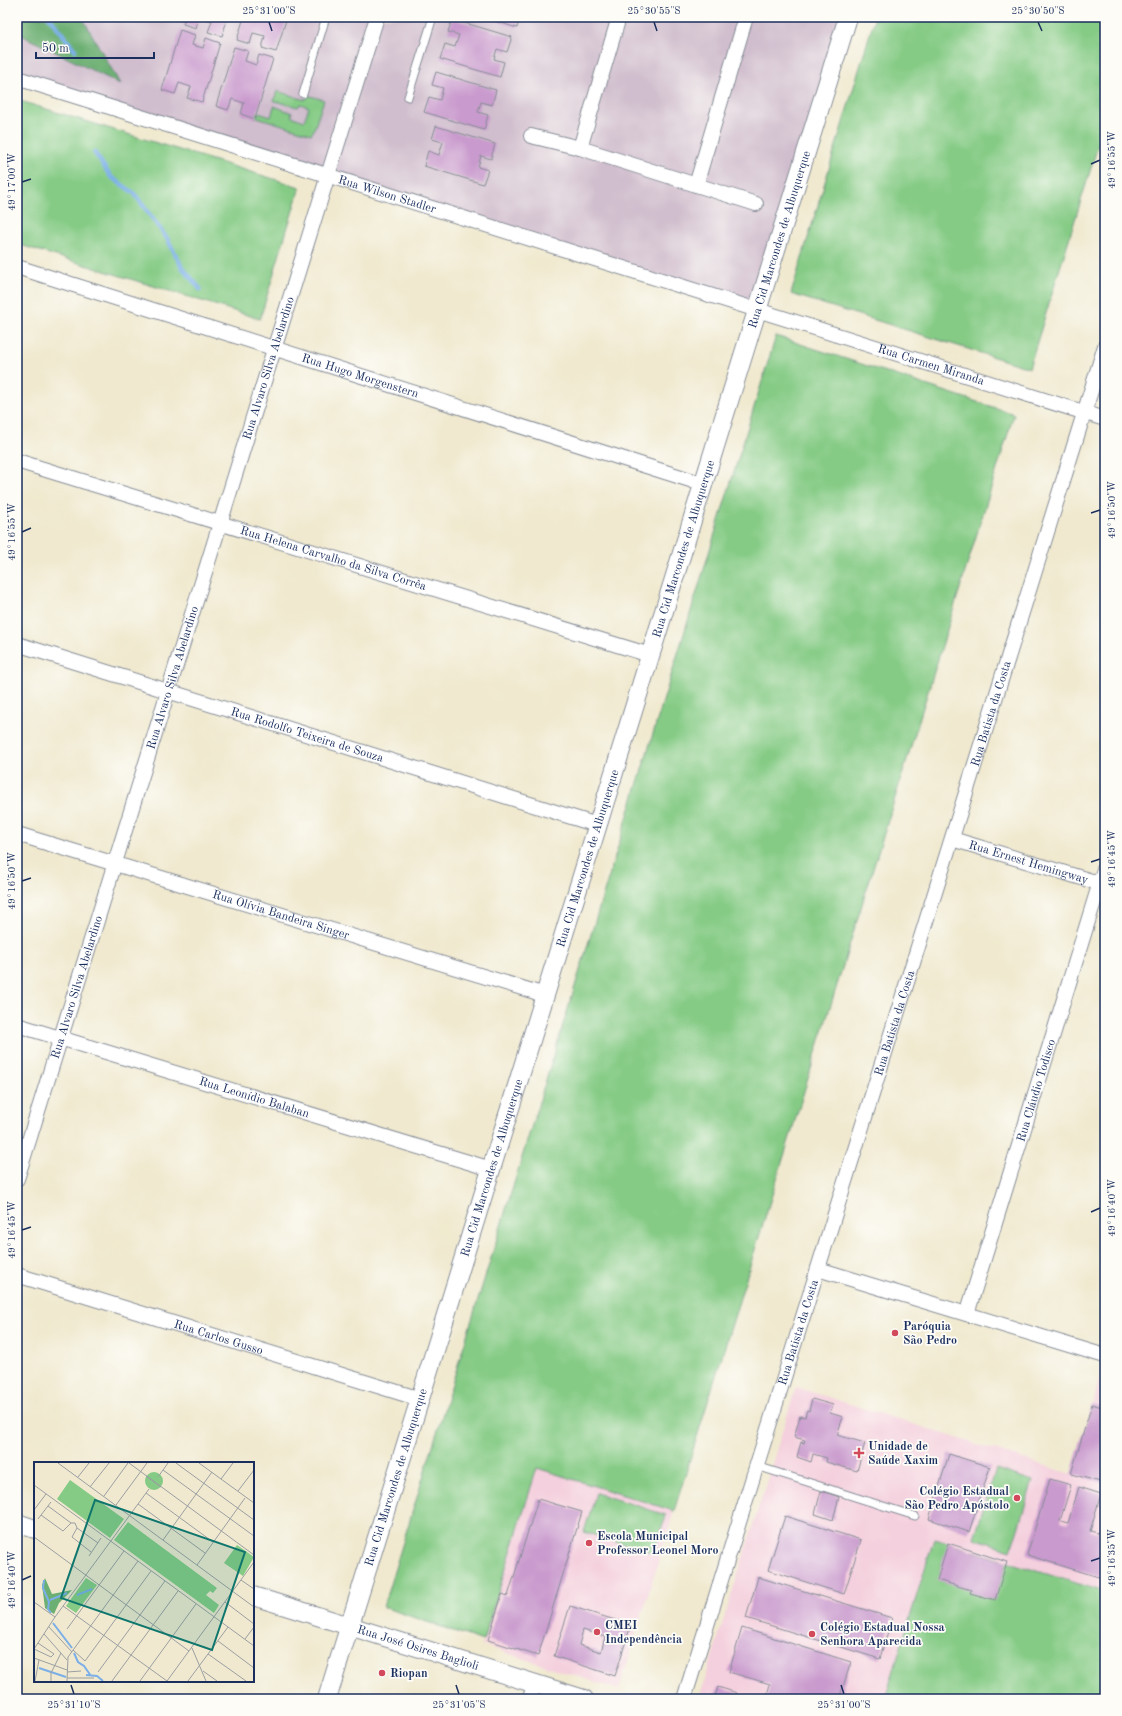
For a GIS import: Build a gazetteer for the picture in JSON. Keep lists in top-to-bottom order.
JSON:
{
  "streets": {
    "street": [
      "Rua Wilson Stadler",
      "Rua Cid Marcondes de Albuquerque",
      "Rua Carmen Miranda",
      "Rua Alvaro Silva Abelardino",
      "Rua Hugo Morgenstern",
      "Rua Helena Carvalho da Silva Corrêa",
      "Rua Batista da Costa",
      "Rua Rodolfo Teixeira de Souza",
      "Rua Ernest Hemingway",
      "Rua Olívia Bandeira Singer",
      "Rua Cláudio Todisco",
      "Rua Leonídio Balaban",
      "Rua Carlos Gusso",
      "Rua José Osires Baglioli"
    ]
  },
  "crossings": [
    ["Rua Wilson Stadler", "Rua Cid Marcondes de Albuquerque"],
    ["Rua Wilson Stadler", "Rua Carmen Miranda"],
    ["Rua Wilson Stadler", "Rua Alvaro Silva Abelardino"],
    ["Rua Cid Marcondes de Albuquerque", "Rua Carmen Miranda"],
    ["Rua Cid Marcondes de Albuquerque", "Rua Hugo Morgenstern"],
    ["Rua Cid Marcondes de Albuquerque", "Rua Helena Carvalho da Silva Corrêa"],
    ["Rua Cid Marcondes de Albuquerque", "Rua Rodolfo Teixeira de Souza"],
    ["Rua Cid Marcondes de Albuquerque", "Rua Olívia Bandeira Singer"],
    ["Rua Cid Marcondes de Albuquerque", "Rua Leonídio Balaban"],
    ["Rua Cid Marcondes de Albuquerque", "Rua Carlos Gusso"],
    ["Rua Cid Marcondes de Albuquerque", "Rua José Osires Baglioli"],
    ["Rua Carmen Miranda", "Rua Batista da Costa"],
    ["Rua Alvaro Silva Abelardino", "Rua Hugo Morgenstern"],
    ["Rua Alvaro Silva Abelardino", "Rua Helena Carvalho da Silva Corrêa"],
    ["Rua Alvaro Silva Abelardino", "Rua Rodolfo Teixeira de Souza"],
    ["Rua Alvaro Silva Abelardino", "Rua Olívia Bandeira Singer"],
    ["Rua Alvaro Silva Abelardino", "Rua Leonídio Balaban"],
    ["Rua Batista da Costa", "Rua Ernest Hemingway"],
    ["Rua Ernest Hemingway", "Rua Cláudio Todisco"]
  ],
  "places": {
    "other": [
      "Paróquia São Pedro",
      "Colégio Estadual São Pedro Apóstolo",
      "Escola Municipal Professor Leonel Moro",
      "CMEI Independência",
      "Colégio Estadual Nossa Senhora Aparecida",
      "Riopan"
    ],
    "health": ["Unidade de Saúde Xaxim"]
  },
  "scale_bar": "50 m",
  "coordinates": [
    "25°31'00\"S",
    "25°30'55\"S",
    "25°30'50\"S",
    "49°16'55\"W",
    "49°17'00\"W",
    "49°16'50\"W",
    "49°16'45\"W",
    "49°16'40\"W",
    "49°16'35\"W",
    "25°31'10\"S",
    "25°31'05\"S"
  ]
}
